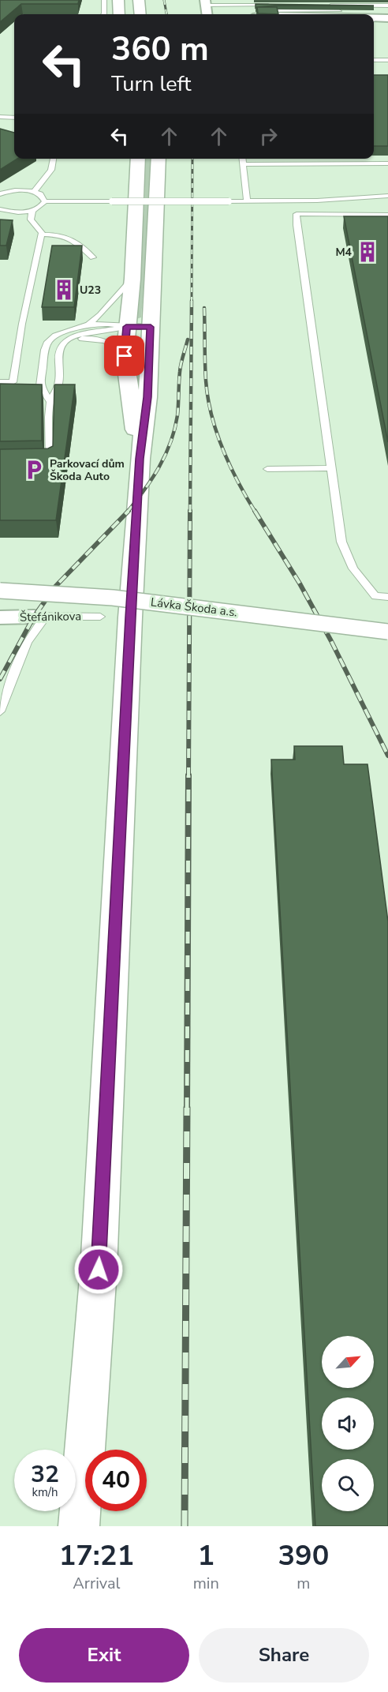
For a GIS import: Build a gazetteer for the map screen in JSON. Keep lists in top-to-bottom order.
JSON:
{
  "streets": {
    "street": ["Lávka Škoda a.s.", "Štefánikova"]
  },
  "places": {
    "building": ["M4", "U23"],
    "parking": ["Parkovací dům Škoda Auto"]
  },
  "north": "top right",
  "page": {
    "turn": ["360 m", "Turn left"],
    "speed": "32 km/h",
    "limit": "40",
    "eta": [
      "17:21",
      "Arrival",
      "1",
      "min",
      "390",
      "m"
    ],
    "buttons": ["Exit", "Share"]
  }
}
